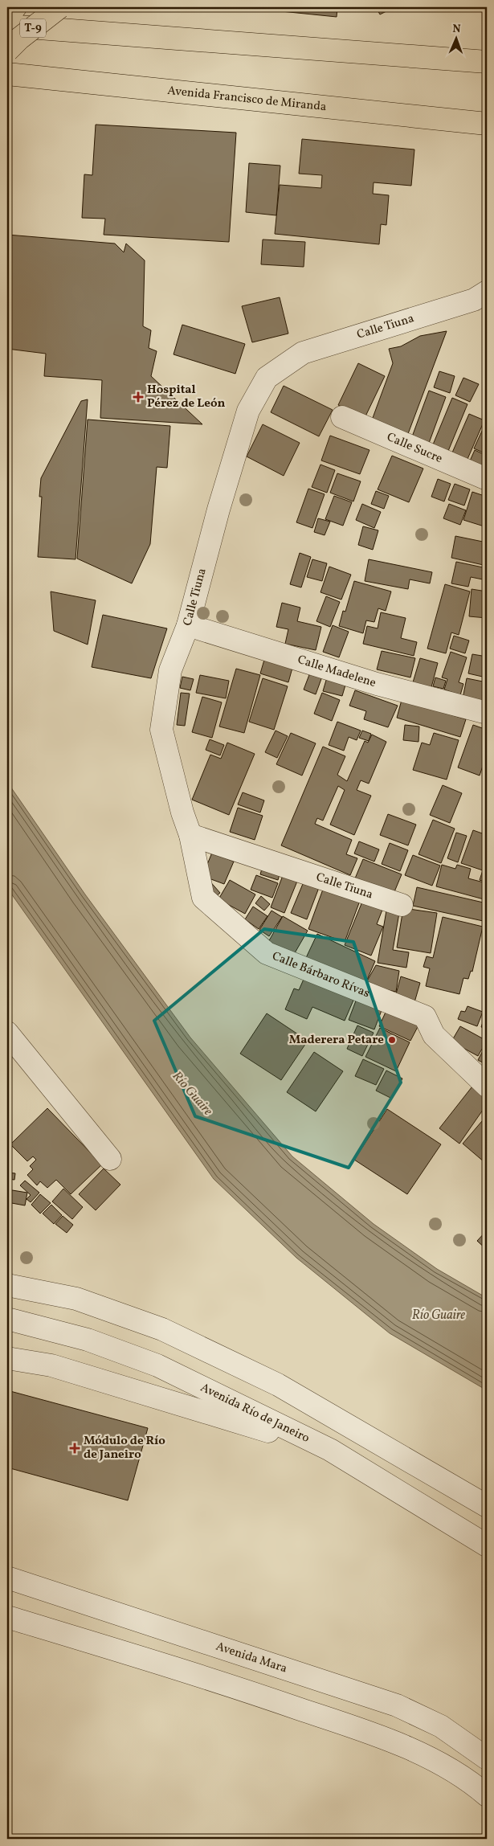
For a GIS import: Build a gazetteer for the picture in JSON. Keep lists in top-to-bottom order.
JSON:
{
  "streets": {
    "main road": ["T-9", "Avenida Francisco de Miranda"],
    "street": [
      "Calle Tiuna",
      "Calle Sucre",
      "Calle Madelene",
      "Calle Bárbaro Rívas",
      "Avenida Río de Janeiro",
      "Avenida Mara"
    ]
  },
  "crossings": [
    ["Calle Tiuna", "Calle Madelene"],
    ["Calle Tiuna", "Calle Bárbaro Rívas"]
  ],
  "water": ["Río Guaire"],
  "places": {
    "health": ["Hospital Pérez de León", "Módulo de Río de Janeiro"],
    "other": ["Maderera Petare"]
  },
  "north": "top"
}
